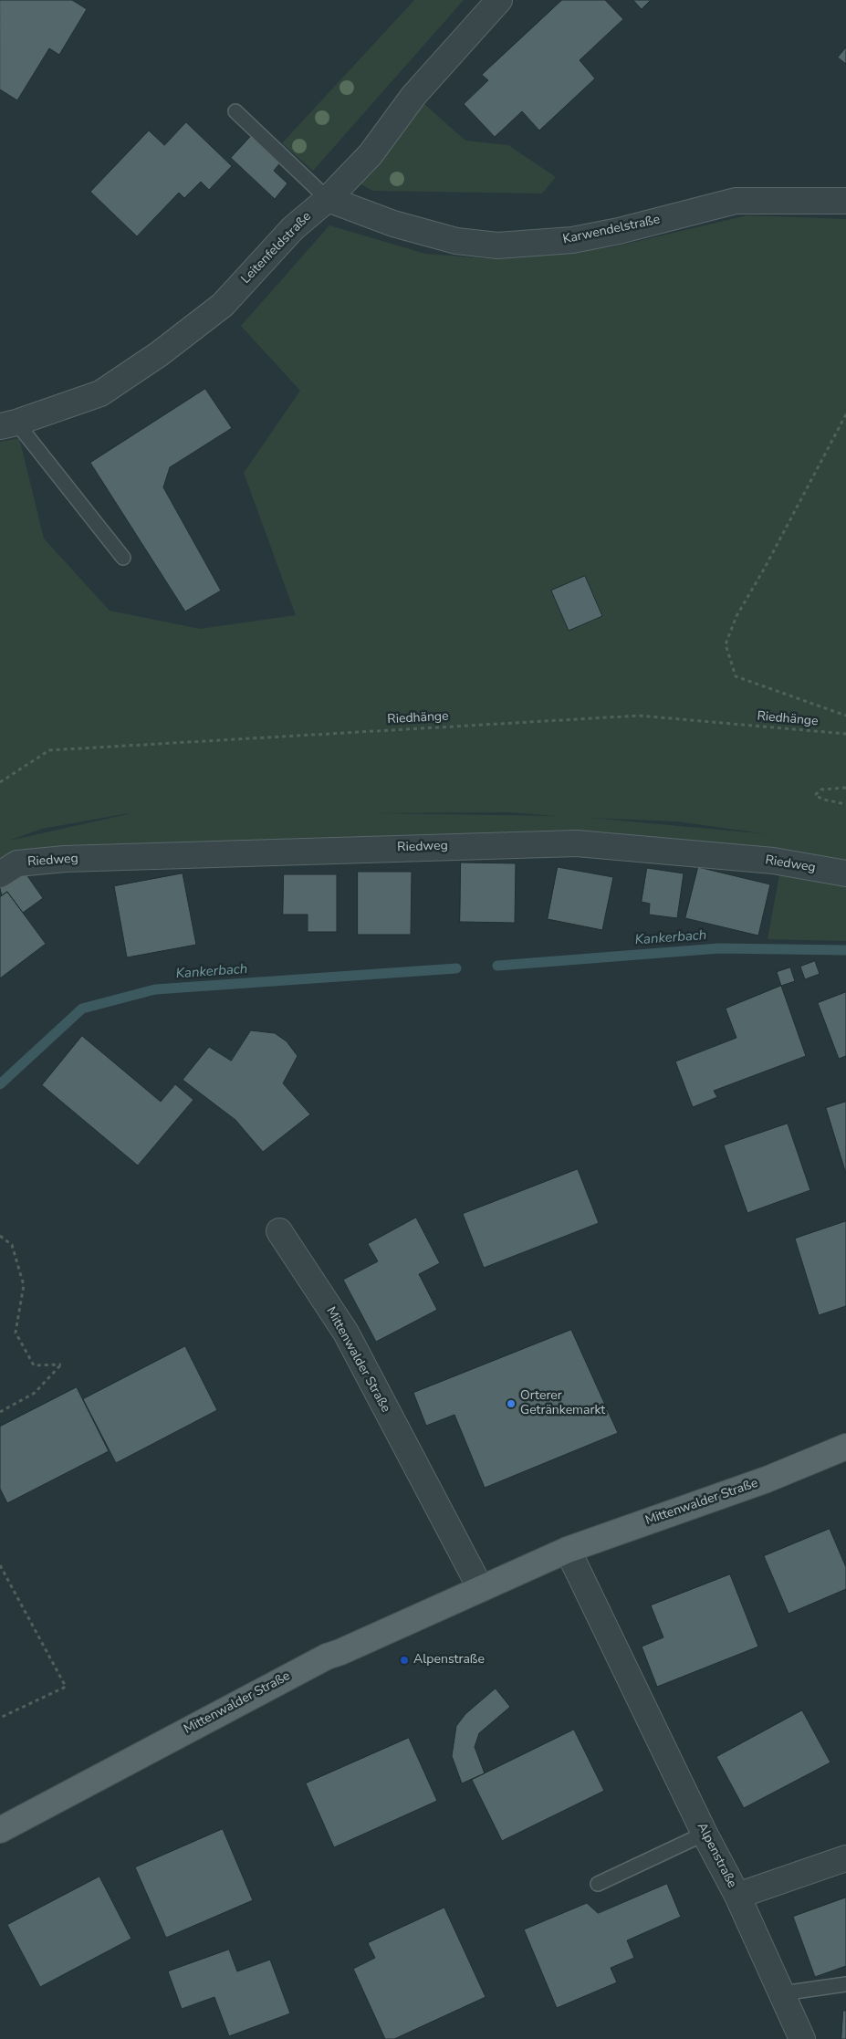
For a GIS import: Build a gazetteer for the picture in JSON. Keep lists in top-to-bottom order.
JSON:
{
  "streets": {
    "main road": ["Mittenwalder Straße"],
    "street": [
      "Karwendelstraße",
      "Leitenfeldstraße",
      "Riedweg",
      "Alpenstraße"
    ],
    "path": ["Riedhänge"]
  },
  "crossings": [
    ["Karwendelstraße", "Leitenfeldstraße"],
    ["Mittenwalder Straße", "Alpenstraße"]
  ],
  "water": ["Kankerbach"],
  "places": ["Orterer Getränkemarkt", "Alpenstraße"]
}
